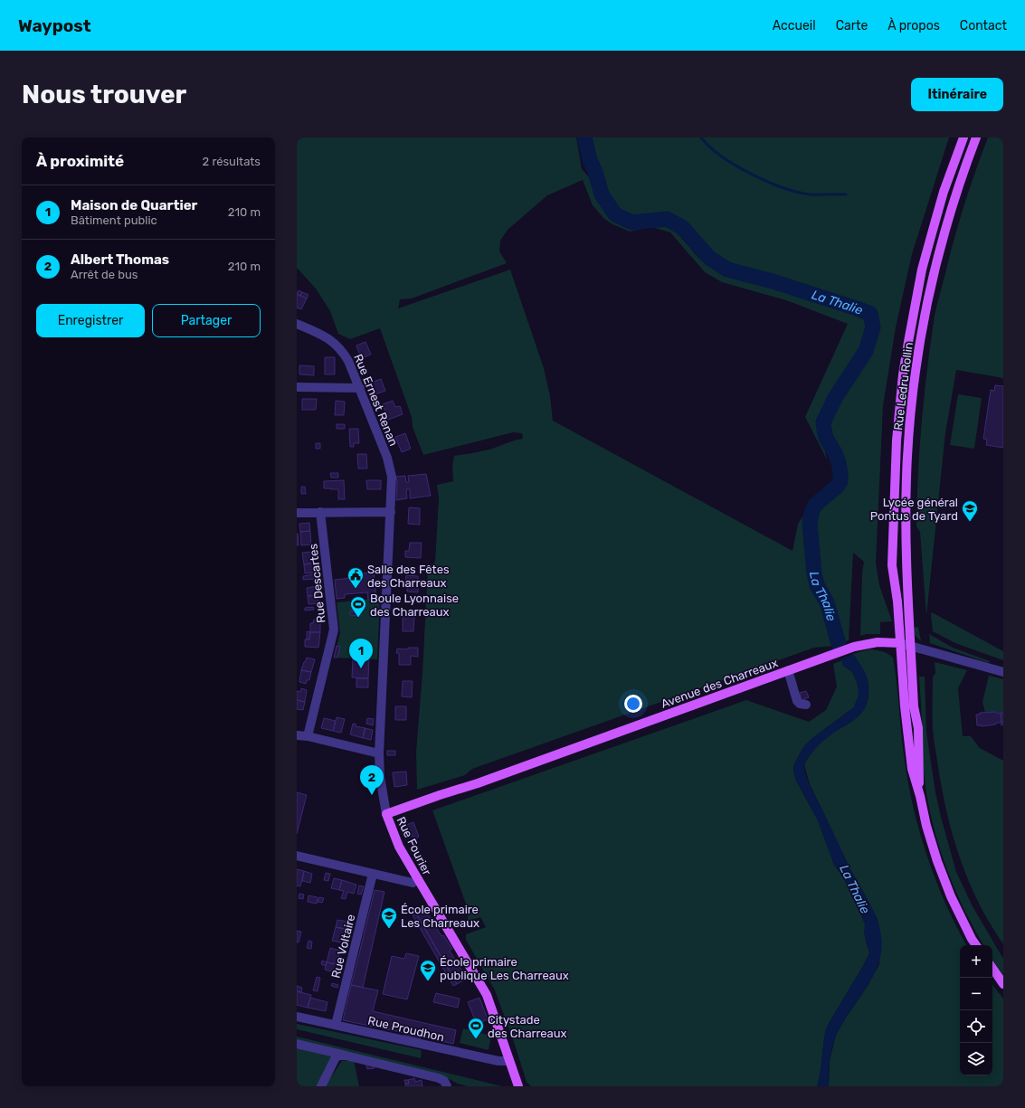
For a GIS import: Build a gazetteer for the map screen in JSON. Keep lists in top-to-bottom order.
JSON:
{
  "streets": {
    "main road": ["Rue Ledru Rollin", "Avenue des Charreaux", "Rue Fourier"],
    "street": [
      "Rue Ernest Renan",
      "Rue Descartes",
      "Rue Voltaire",
      "Rue Proudhon"
    ]
  },
  "crossings": [
    ["Rue Ledru Rollin", "Avenue des Charreaux"],
    ["Rue Ernest Renan", "Rue Fourier"],
    ["Avenue des Charreaux", "Rue Fourier"],
    ["Rue Fourier", "Rue Proudhon"],
    ["Rue Voltaire", "Rue Proudhon"]
  ],
  "water": ["La Thalie"],
  "places": {
    "school or university": ["Lycée général Pontus de Tyard", "École primaire Les Charreaux", "École primaire publique Les Charreaux"],
    "public building": ["Salle des Fêtes des Charreaux"],
    "sports": ["Boule Lyonnaise des Charreaux", "Citystade des Charreaux"]
  },
  "page": {
    "header": "Waypost",
    "nav": [
      "Accueil",
      "Carte",
      "À propos",
      "Contact"
    ],
    "buttons": [
      "Itinéraire",
      ["Enregistrer", "Partager"]
    ],
    "title": "Nous trouver",
    "heading": ["À proximité", "2 résultats"],
    "list": [
      {
        "mark": "1",
        "name": "Maison de Quartier",
        "note": "Bâtiment public",
        "value": "210 m"
      },
      {
        "mark": "2",
        "name": "Albert Thomas",
        "note": "Arrêt de bus",
        "value": "210 m"
      }
    ],
    "pins": ["1", "2"],
    "map_buttons": ["+", "−"]
  }
}
